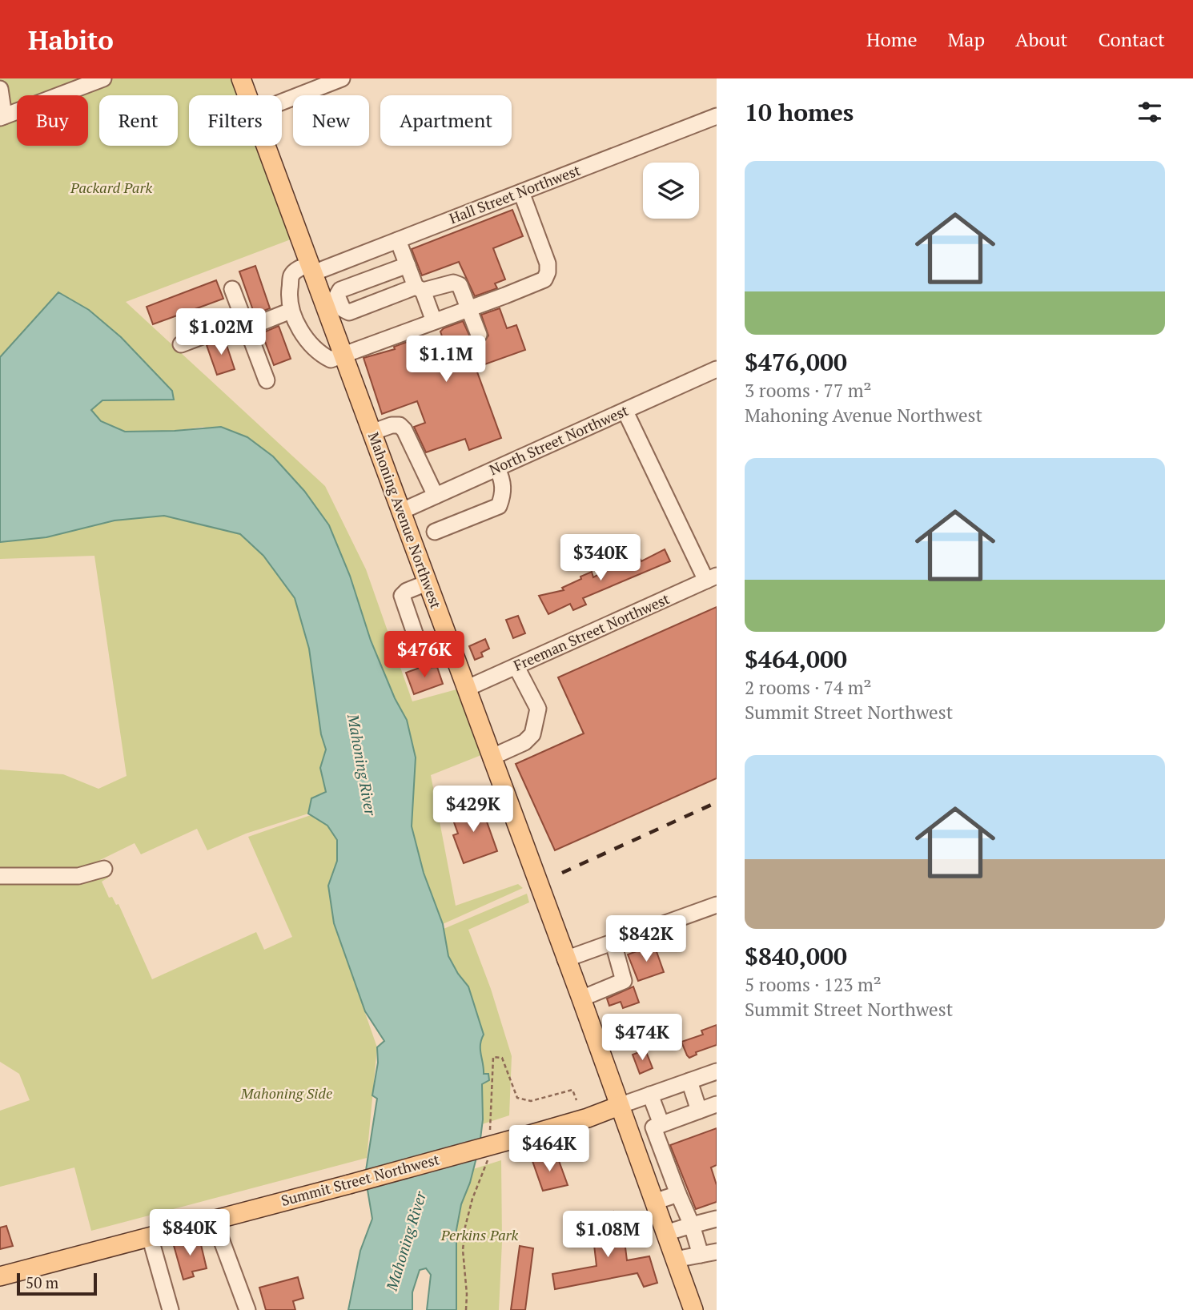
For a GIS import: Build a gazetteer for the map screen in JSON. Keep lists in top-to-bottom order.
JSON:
{
  "streets": {
    "main road": ["Mahoning Avenue Northwest", "Summit Street Northwest"],
    "street": ["Hall Street Northwest", "North Street Northwest", "Freeman Street Northwest"]
  },
  "crossings": [
    ["Hall Street Northwest", "Mahoning Avenue Northwest"],
    ["North Street Northwest", "Mahoning Avenue Northwest"],
    ["Mahoning Avenue Northwest", "Freeman Street Northwest"],
    ["Mahoning Avenue Northwest", "Summit Street Northwest"]
  ],
  "water": ["Mahoning River"],
  "parks": ["Packard Park", "Mahoning Side", "Perkins Park"],
  "scale_bar": "50 m",
  "page": {
    "header": "Habito",
    "nav": [
      "Home",
      "Map",
      "About",
      "Contact"
    ],
    "heading": "10 homes",
    "chip": [
      "Buy",
      "Rent",
      "Filters",
      "New",
      "Apartment"
    ],
    "list": [
      {
        "name": "$476,000",
        "note": "3 rooms · 77 m² · Mahoning Avenue Northwest"
      },
      {
        "name": "$464,000",
        "note": "2 rooms · 74 m² · Summit Street Northwest"
      },
      {
        "name": "$840,000",
        "note": "5 rooms · 123 m² · Summit Street Northwest"
      }
    ],
    "price": [
      "$1.02M",
      "$1.1M",
      "$340K",
      "$476K",
      "$429K",
      "$842K",
      "$474K",
      "$464K",
      "$840K",
      "$1.08M"
    ],
    "scale": "50 m"
  }
}
